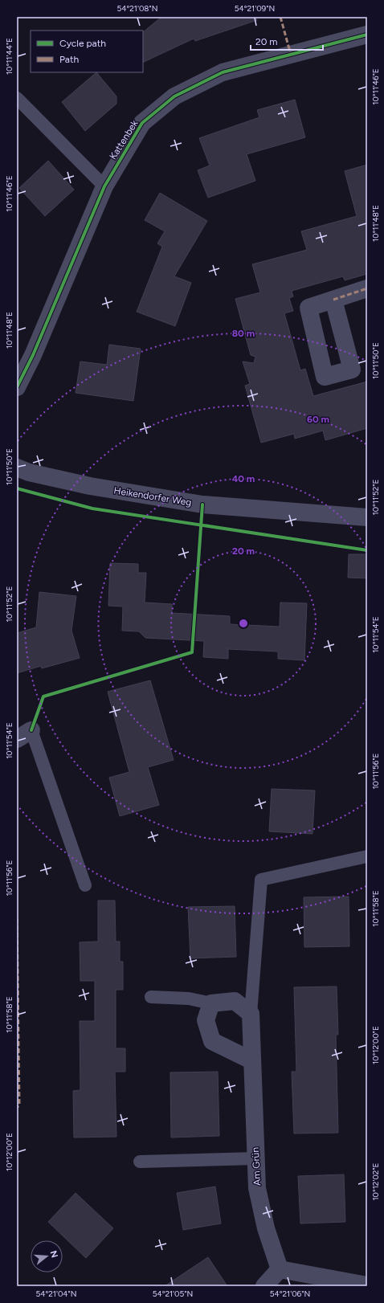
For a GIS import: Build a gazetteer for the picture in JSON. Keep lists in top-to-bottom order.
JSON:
{
  "streets": {
    "street": ["Kattenbek", "Heikendorfer Weg", "Am Grün"]
  },
  "legend": ["Cycle path", "Path"],
  "scale_bar": "20 m",
  "north": "right",
  "coordinates": [
    "54°21'08\"N",
    "54°21'09\"N",
    "10°11'44\"E",
    "10°11'46\"E",
    "10°11'48\"E",
    "10°11'50\"E",
    "10°11'52\"E",
    "10°11'54\"E",
    "10°11'56\"E",
    "10°11'58\"E",
    "10°12'00\"E",
    "10°12'02\"E",
    "54°21'04\"N",
    "54°21'05\"N",
    "54°21'06\"N"
  ],
  "rings": [
    "80 m",
    "60 m",
    "40 m",
    "20 m"
  ]
}
